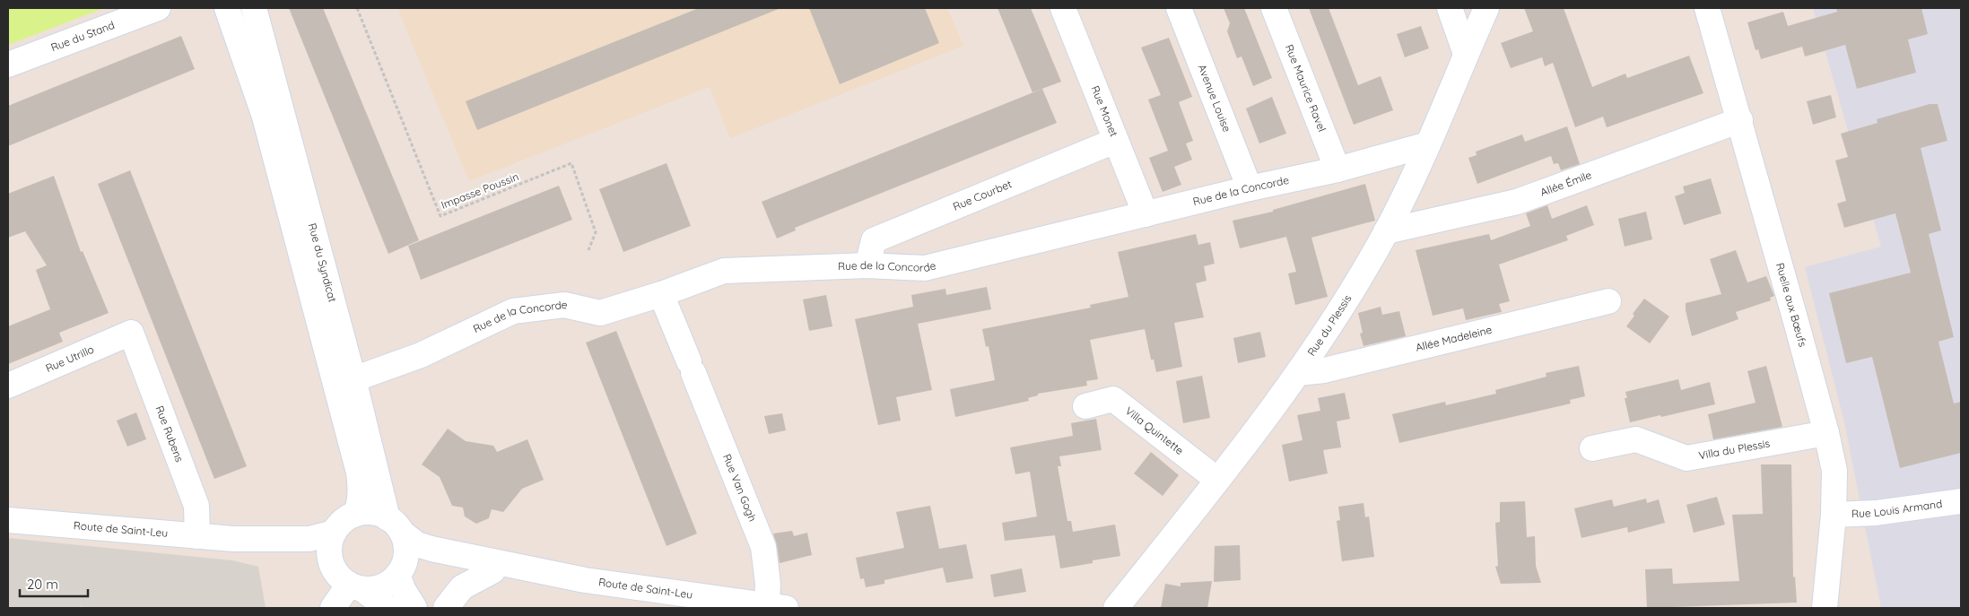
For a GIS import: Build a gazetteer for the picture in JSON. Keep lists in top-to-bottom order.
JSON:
{
  "streets": {
    "street": [
      "Rue du Stand",
      "Rue Maurice Ravel",
      "Avenue Louise",
      "Rue Monet",
      "Allée Émile",
      "Rue de la Concorde",
      "Rue Courbet",
      "Rue du Syndicat",
      "Ruelle aux Bœufs",
      "Rue du Plessis",
      "Allée Madeleine",
      "Rue Utrillo",
      "Villa Quintette",
      "Rue Rubens",
      "Villa du Plessis",
      "Rue Van Gogh",
      "Rue Louis Armand",
      "Route de Saint-Leu"
    ],
    "path": ["Impasse Poussin"]
  },
  "crossings": [
    ["Rue Maurice Ravel", "Rue de la Concorde"],
    ["Avenue Louise", "Rue de la Concorde"],
    ["Rue Monet", "Rue de la Concorde"],
    ["Rue Monet", "Rue Courbet"],
    ["Allée Émile", "Ruelle aux Bœufs"],
    ["Allée Émile", "Rue du Plessis"],
    ["Rue de la Concorde", "Rue Courbet"],
    ["Rue de la Concorde", "Rue du Syndicat"],
    ["Rue de la Concorde", "Rue du Plessis"],
    ["Rue de la Concorde", "Rue Van Gogh"],
    ["Rue du Syndicat", "Route de Saint-Leu"],
    ["Ruelle aux Bœufs", "Villa du Plessis"],
    ["Ruelle aux Bœufs", "Rue Louis Armand"],
    ["Rue du Plessis", "Allée Madeleine"],
    ["Rue du Plessis", "Villa Quintette"],
    ["Rue Utrillo", "Rue Rubens"],
    ["Rue Rubens", "Route de Saint-Leu"],
    ["Rue Van Gogh", "Route de Saint-Leu"]
  ],
  "scale_bar": "20 m"
}
